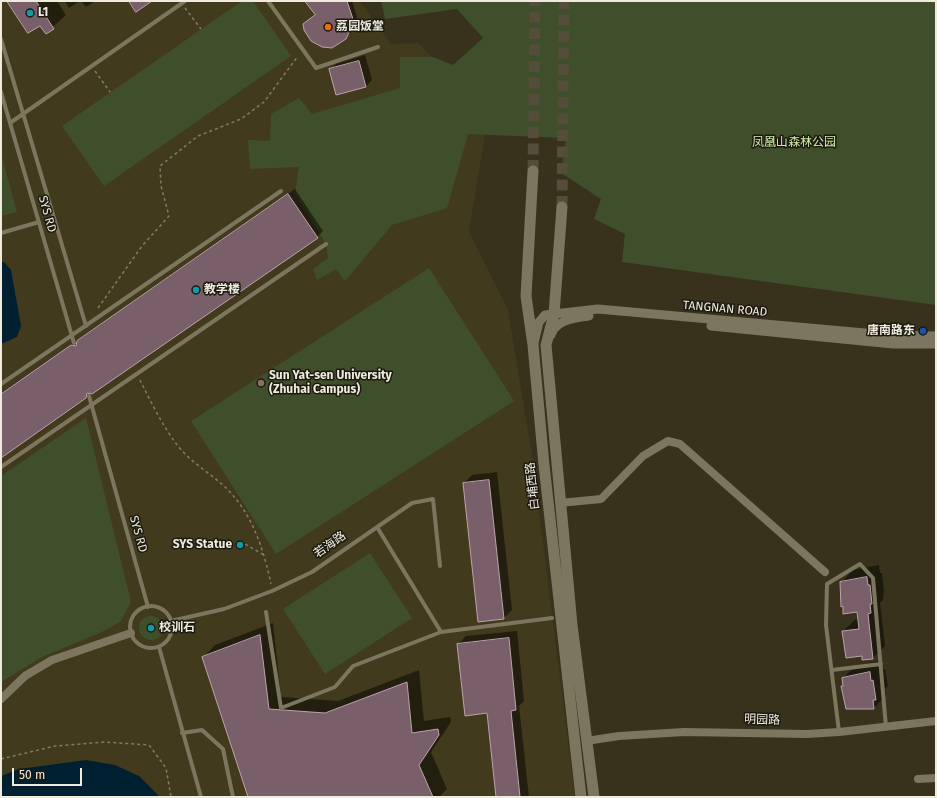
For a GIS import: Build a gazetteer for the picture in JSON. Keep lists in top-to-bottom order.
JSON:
{
  "streets": {
    "main road": ["白埔西路"],
    "street": ["TANGNAN ROAD", "明园路"],
    "lane": ["SYS RD", "若海路"]
  },
  "crossings": [
    ["SYS RD", "若海路"],
    ["TANGNAN ROAD", "白埔西路"]
  ],
  "parks": ["凤凰山森林公园"],
  "places": [
    "L1",
    "荔园饭堂",
    "教学楼",
    "唐南路东",
    "Sun Yat-sen University (Zhuhai Campus)",
    "SYS Statue",
    "校训石"
  ],
  "scale_bar": "50 m"
}
